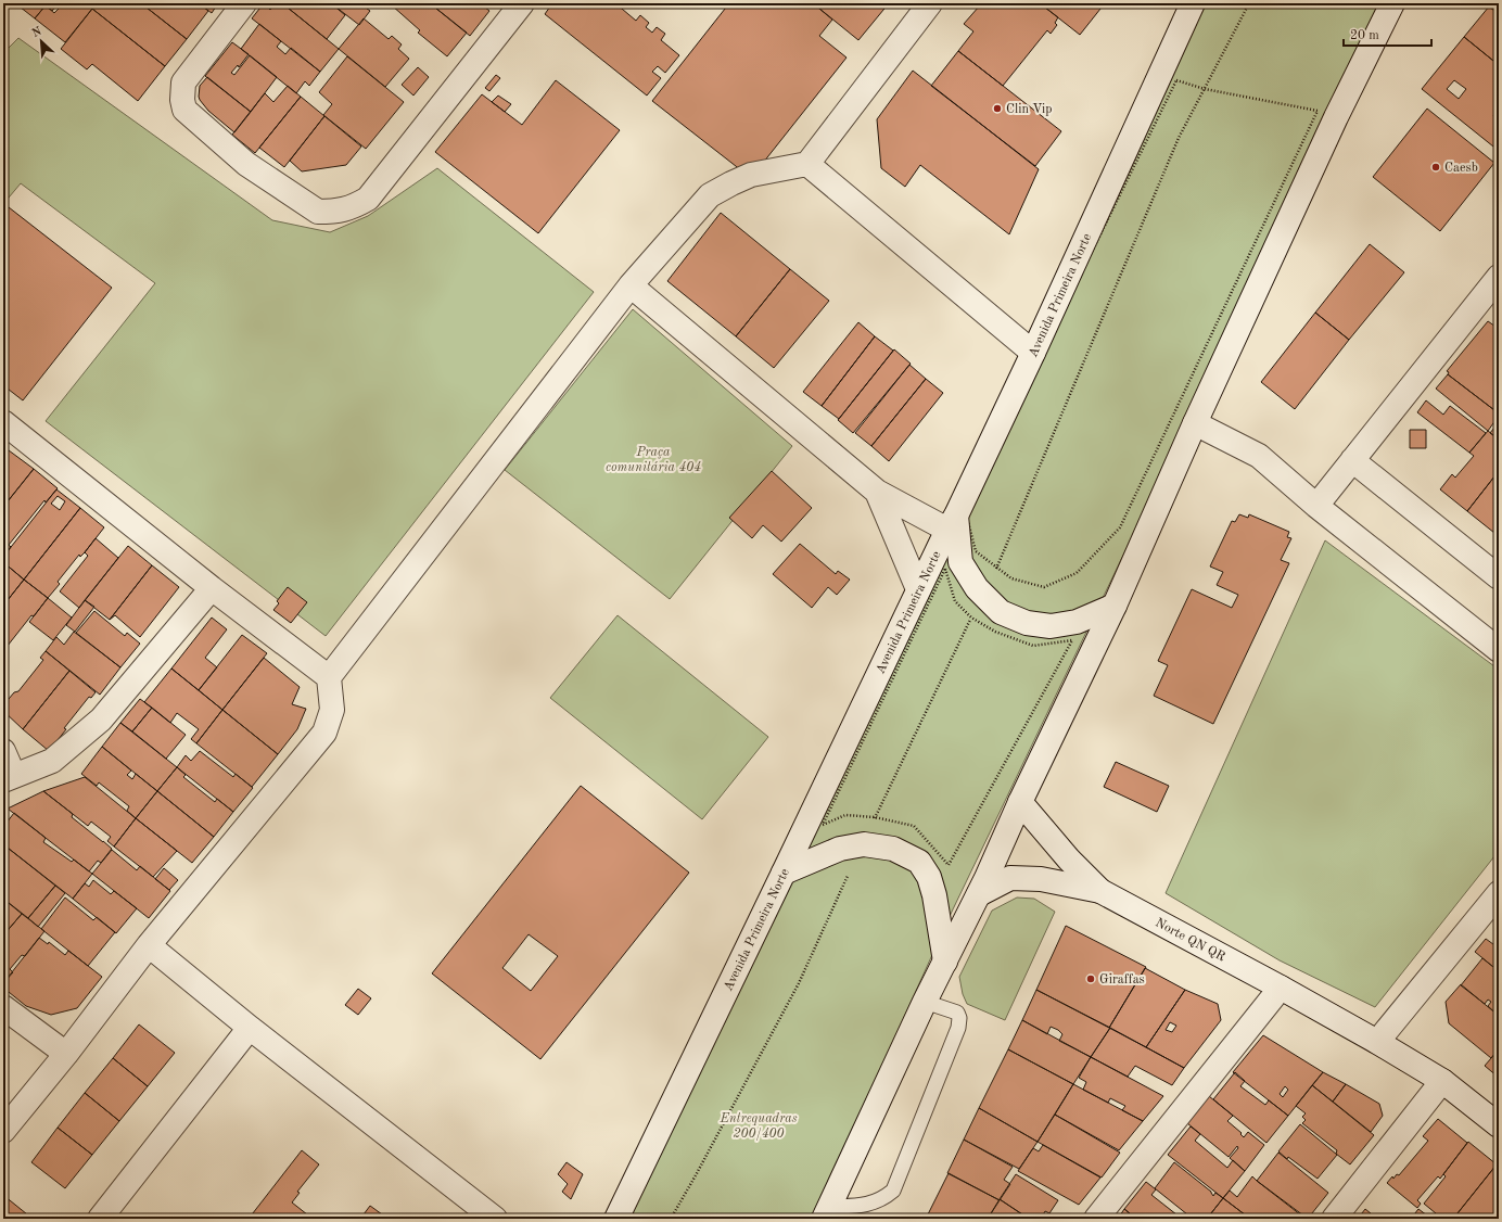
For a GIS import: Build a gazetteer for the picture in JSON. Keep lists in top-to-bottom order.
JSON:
{
  "streets": {
    "street": ["Avenida Primeira Norte", "Norte QN QR"]
  },
  "parks": ["Praça comunitária 404", "Entrequadras 200/400"],
  "places": ["Clin Vip", "Caesb", "Giraffas"],
  "scale_bar": "20 m",
  "north": "top left"
}
